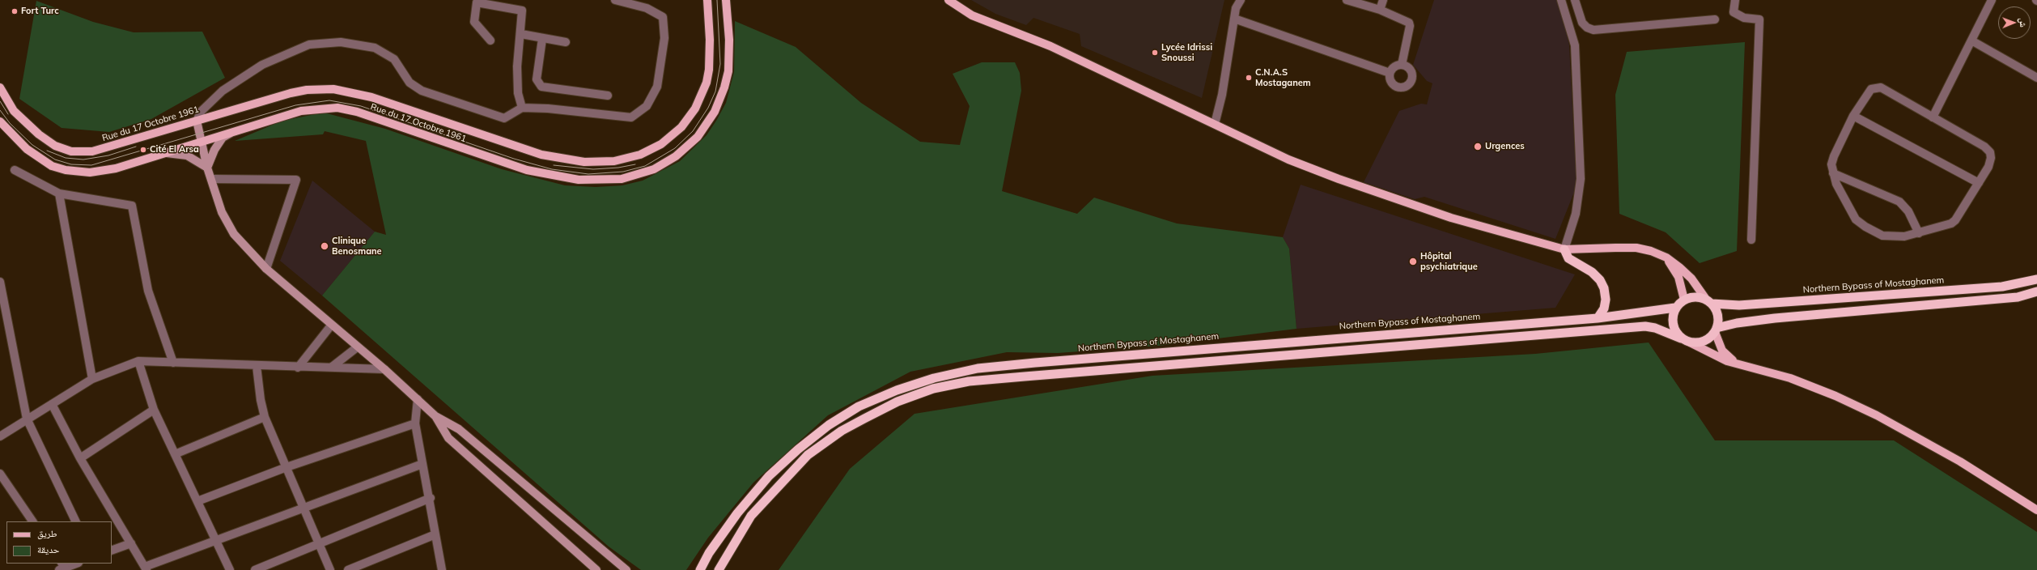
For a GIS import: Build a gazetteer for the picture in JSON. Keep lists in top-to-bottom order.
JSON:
{
  "streets": {
    "highway": ["Northern Bypass of Mostaghanem"],
    "main road": ["Rue du 17 Octobre 1961"]
  },
  "places": [
    "Fort Turc",
    "Lycée Idrissi Snoussi",
    "C.N.A.S Mostaganem",
    "Urgences",
    "Cité El Arsa",
    "Clinique Benosmane",
    "Hôpital psychiatrique"
  ],
  "legend": ["طريق", "حديقة"],
  "north": "right"
}
